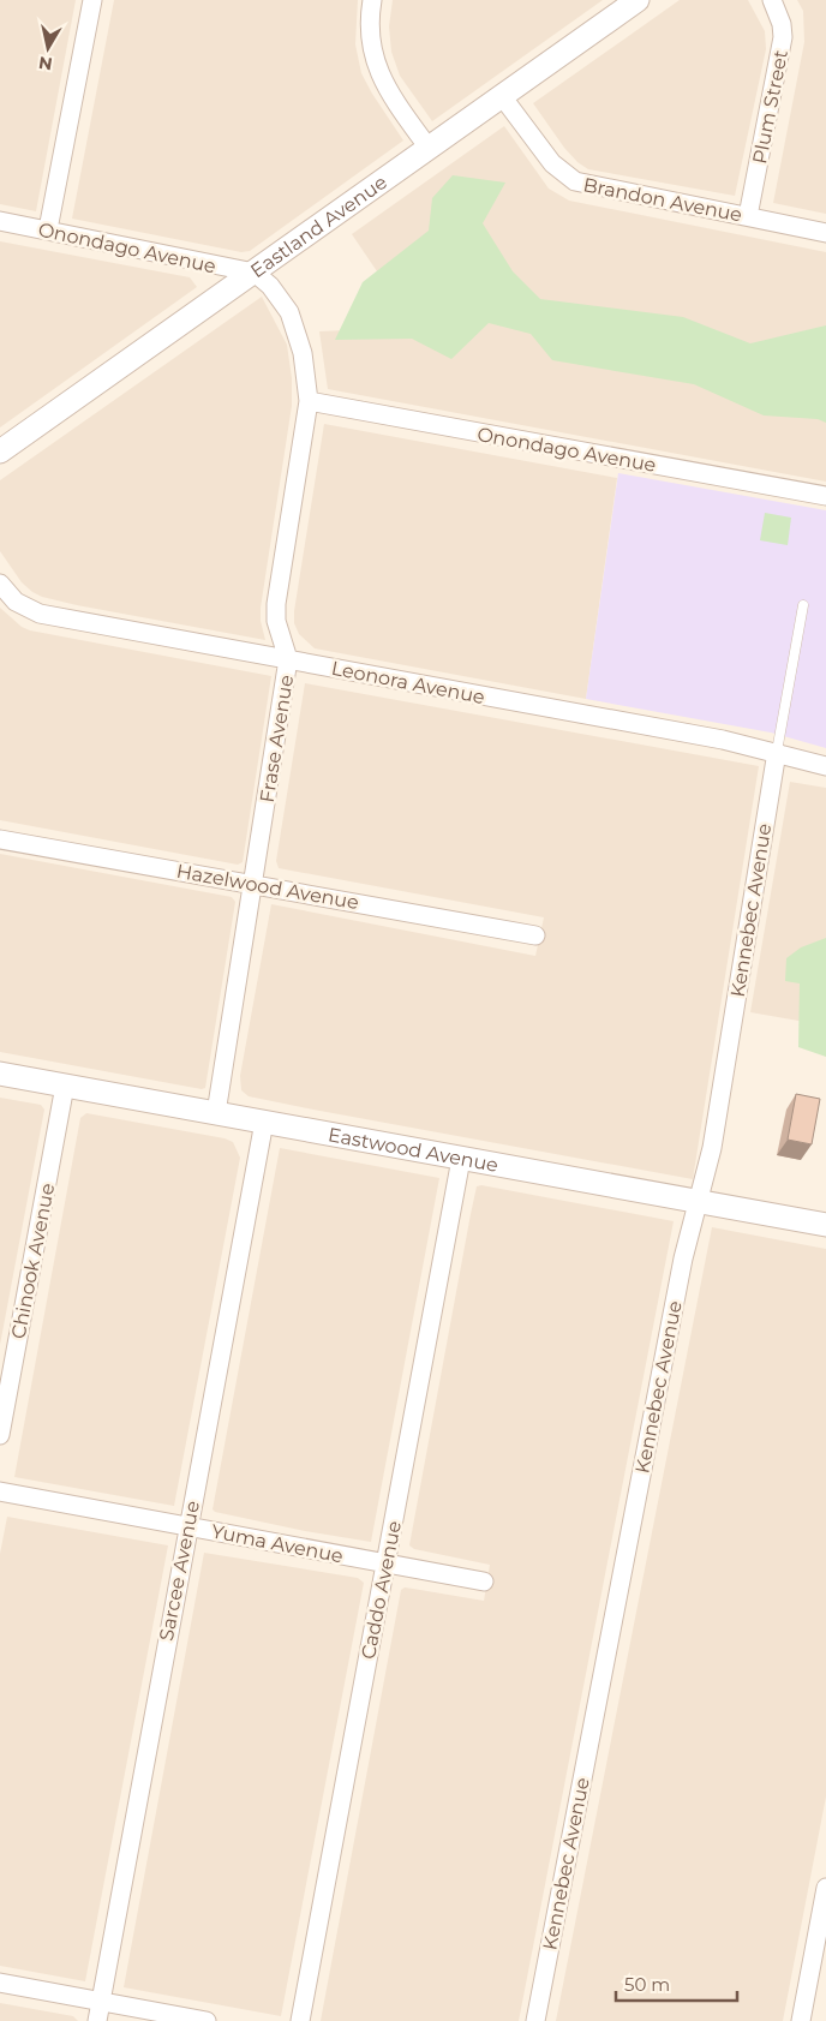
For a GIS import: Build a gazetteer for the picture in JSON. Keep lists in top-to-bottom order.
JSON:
{
  "streets": {
    "street": [
      "Plum Street",
      "Brandon Avenue",
      "Eastland Avenue",
      "Onondago Avenue",
      "Leonora Avenue",
      "Frase Avenue",
      "Hazelwood Avenue",
      "Kennebec Avenue",
      "Eastwood Avenue",
      "Chinook Avenue",
      "Yuma Avenue",
      "Sarcee Avenue",
      "Caddo Avenue"
    ]
  },
  "crossings": [
    ["Plum Street", "Brandon Avenue"],
    ["Brandon Avenue", "Eastland Avenue"],
    ["Eastland Avenue", "Onondago Avenue"],
    ["Eastland Avenue", "Frase Avenue"],
    ["Onondago Avenue", "Frase Avenue"],
    ["Leonora Avenue", "Frase Avenue"],
    ["Leonora Avenue", "Kennebec Avenue"],
    ["Frase Avenue", "Hazelwood Avenue"],
    ["Frase Avenue", "Eastwood Avenue"],
    ["Kennebec Avenue", "Eastwood Avenue"],
    ["Eastwood Avenue", "Chinook Avenue"],
    ["Eastwood Avenue", "Sarcee Avenue"],
    ["Eastwood Avenue", "Caddo Avenue"],
    ["Yuma Avenue", "Sarcee Avenue"],
    ["Yuma Avenue", "Caddo Avenue"]
  ],
  "scale_bar": "50 m",
  "north": "bottom"
}
